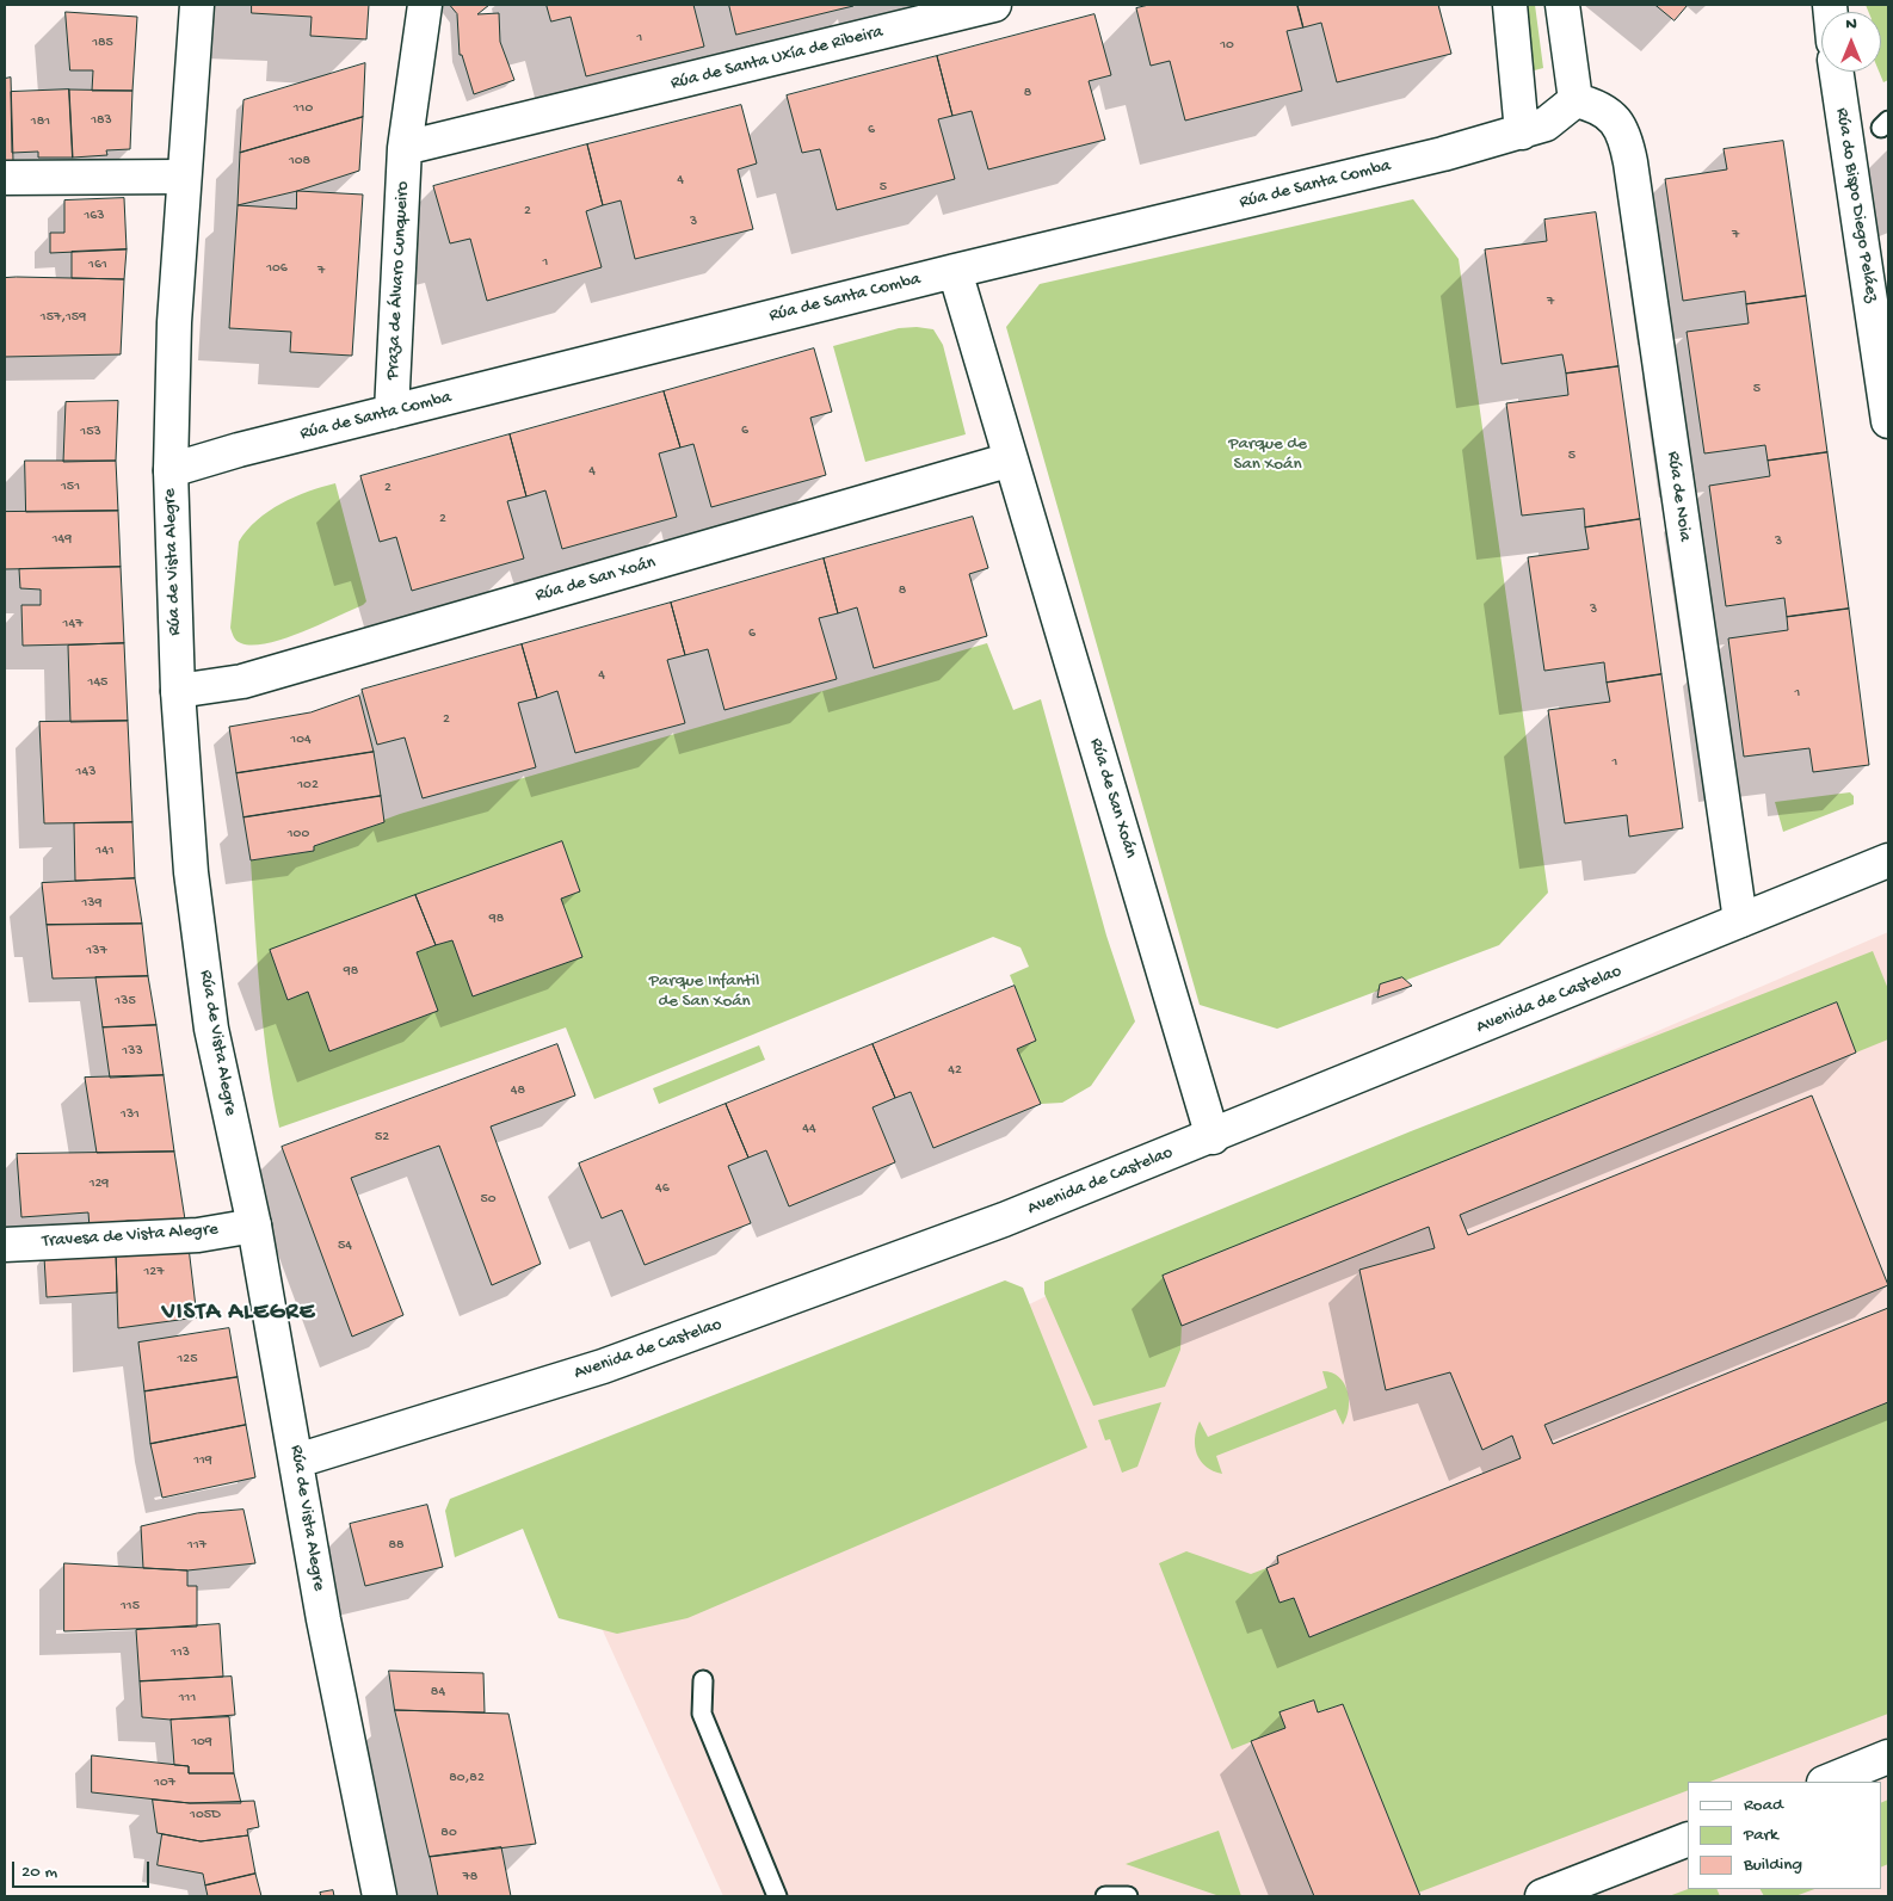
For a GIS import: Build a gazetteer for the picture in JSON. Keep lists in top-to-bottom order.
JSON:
{
  "streets": {
    "street": [
      "Rúa de Santa Uxía de Ribeira",
      "Rúa de Santa Comba",
      "Rúa do Bispo Diego Peláez",
      "Praza de Álvaro Cunqueiro",
      "Rúa de Noia",
      "Rúa de Vista Alegre",
      "Rúa de San Xoán",
      "Avenida de Castelao",
      "Travesa de Vista Alegre"
    ]
  },
  "crossings": [
    ["Rúa de Santa Uxía de Ribeira", "Praza de Álvaro Cunqueiro"],
    ["Rúa de Santa Comba", "Praza de Álvaro Cunqueiro"],
    ["Rúa de Santa Comba", "Rúa de Vista Alegre"],
    ["Rúa de Santa Comba", "Rúa de San Xoán"],
    ["Rúa de Noia", "Avenida de Castelao"],
    ["Rúa de Vista Alegre", "Rúa de San Xoán"],
    ["Rúa de Vista Alegre", "Avenida de Castelao"],
    ["Rúa de Vista Alegre", "Travesa de Vista Alegre"],
    ["Rúa de San Xoán", "Avenida de Castelao"]
  ],
  "districts": ["VISTA ALEGRE"],
  "parks": ["Parque de San Xoán", "Parque Infantil de San Xoán"],
  "house_numbers": [
    "1",
    "185",
    "10",
    "8",
    "110",
    "183",
    "181",
    "6",
    "108",
    "4",
    "5",
    "2",
    "163",
    "3",
    "7",
    "1",
    "161",
    "106",
    "7",
    "7",
    "157,159",
    "5",
    "6",
    "153",
    "5",
    "4",
    "151",
    "2",
    "2",
    "149",
    "3",
    "8",
    "3",
    "147",
    "6",
    "4",
    "145",
    "1",
    "2",
    "104",
    "1",
    "143",
    "102",
    "100",
    "141",
    "139",
    "98",
    "137",
    "98",
    "135",
    "133",
    "42",
    "48",
    "131",
    "44",
    "52",
    "129",
    "46",
    "50",
    "54",
    "127",
    "125",
    "119",
    "117",
    "88",
    "115",
    "113",
    "84",
    "111",
    "109",
    "80,82",
    "107",
    "105D",
    "80",
    "78"
  ],
  "legend": ["Road", "Park", "Building"],
  "scale_bar": "20 m",
  "north": "top"
}
